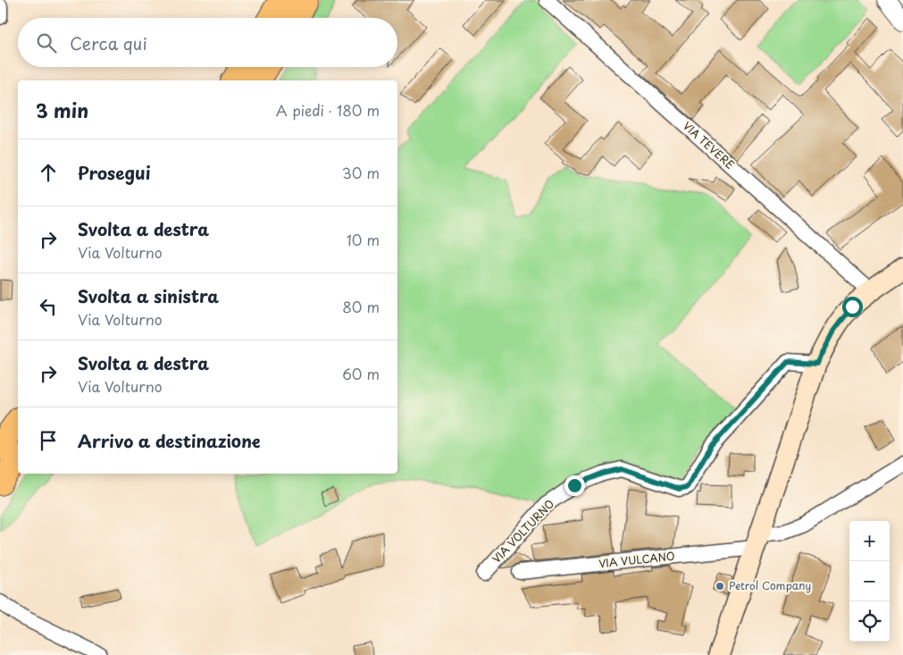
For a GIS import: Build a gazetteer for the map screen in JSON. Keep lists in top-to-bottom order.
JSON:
{
  "streets": {
    "street": ["VIA TEVERE", "VIA VOLTURNO", "VIA VULCANO"]
  },
  "places": ["Petrol Company"],
  "page": {
    "search": "Cerca qui",
    "heading": ["3 min", "A piedi · 180 m"],
    "list": [
      ["Prosegui", "30 m"],
      ["Svolta a destra", "Via Volturno", "10 m"],
      ["Svolta a sinistra", "Via Volturno", "80 m"],
      ["Svolta a destra", "Via Volturno", "60 m"],
      "Arrivo a destinazione"
    ],
    "map_buttons": ["+", "−"]
  }
}
